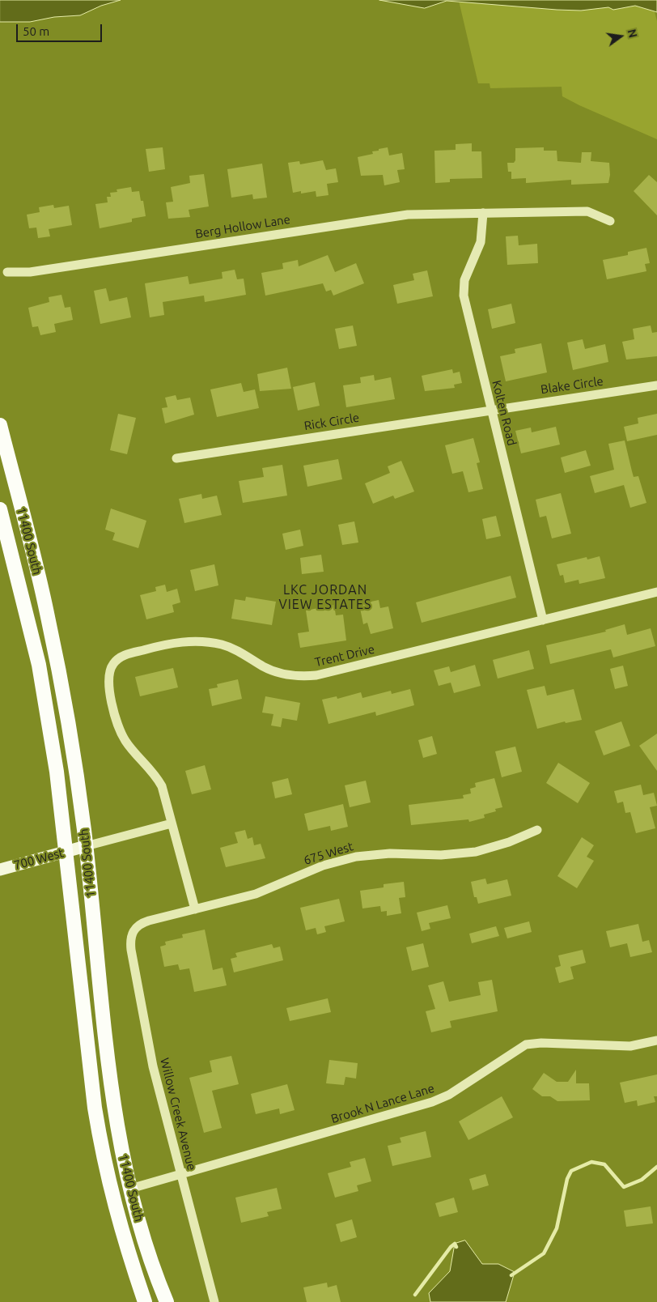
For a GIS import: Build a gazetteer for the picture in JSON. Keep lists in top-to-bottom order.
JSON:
{
  "streets": {
    "main road": ["11400 South"],
    "street": [
      "Berg Hollow Lane",
      "Blake Circle",
      "Kolten Road",
      "Rick Circle",
      "Trent Drive",
      "675 West",
      "700 West",
      "Brook N Lance Lane",
      "Willow Creek Avenue"
    ]
  },
  "crossings": [
    ["Berg Hollow Lane", "Kolten Road"],
    ["Blake Circle", "Kolten Road"],
    ["Blake Circle", "Rick Circle"],
    ["Kolten Road", "Rick Circle"],
    ["Kolten Road", "Trent Drive"],
    ["11400 South", "700 West"],
    ["11400 South", "Brook N Lance Lane"],
    ["Trent Drive", "675 West"],
    ["Trent Drive", "700 West"],
    ["675 West", "Willow Creek Avenue"],
    ["Brook N Lance Lane", "Willow Creek Avenue"]
  ],
  "districts": ["LKC JORDAN VIEW ESTATES"],
  "scale_bar": "50 m",
  "north": "right"
}
